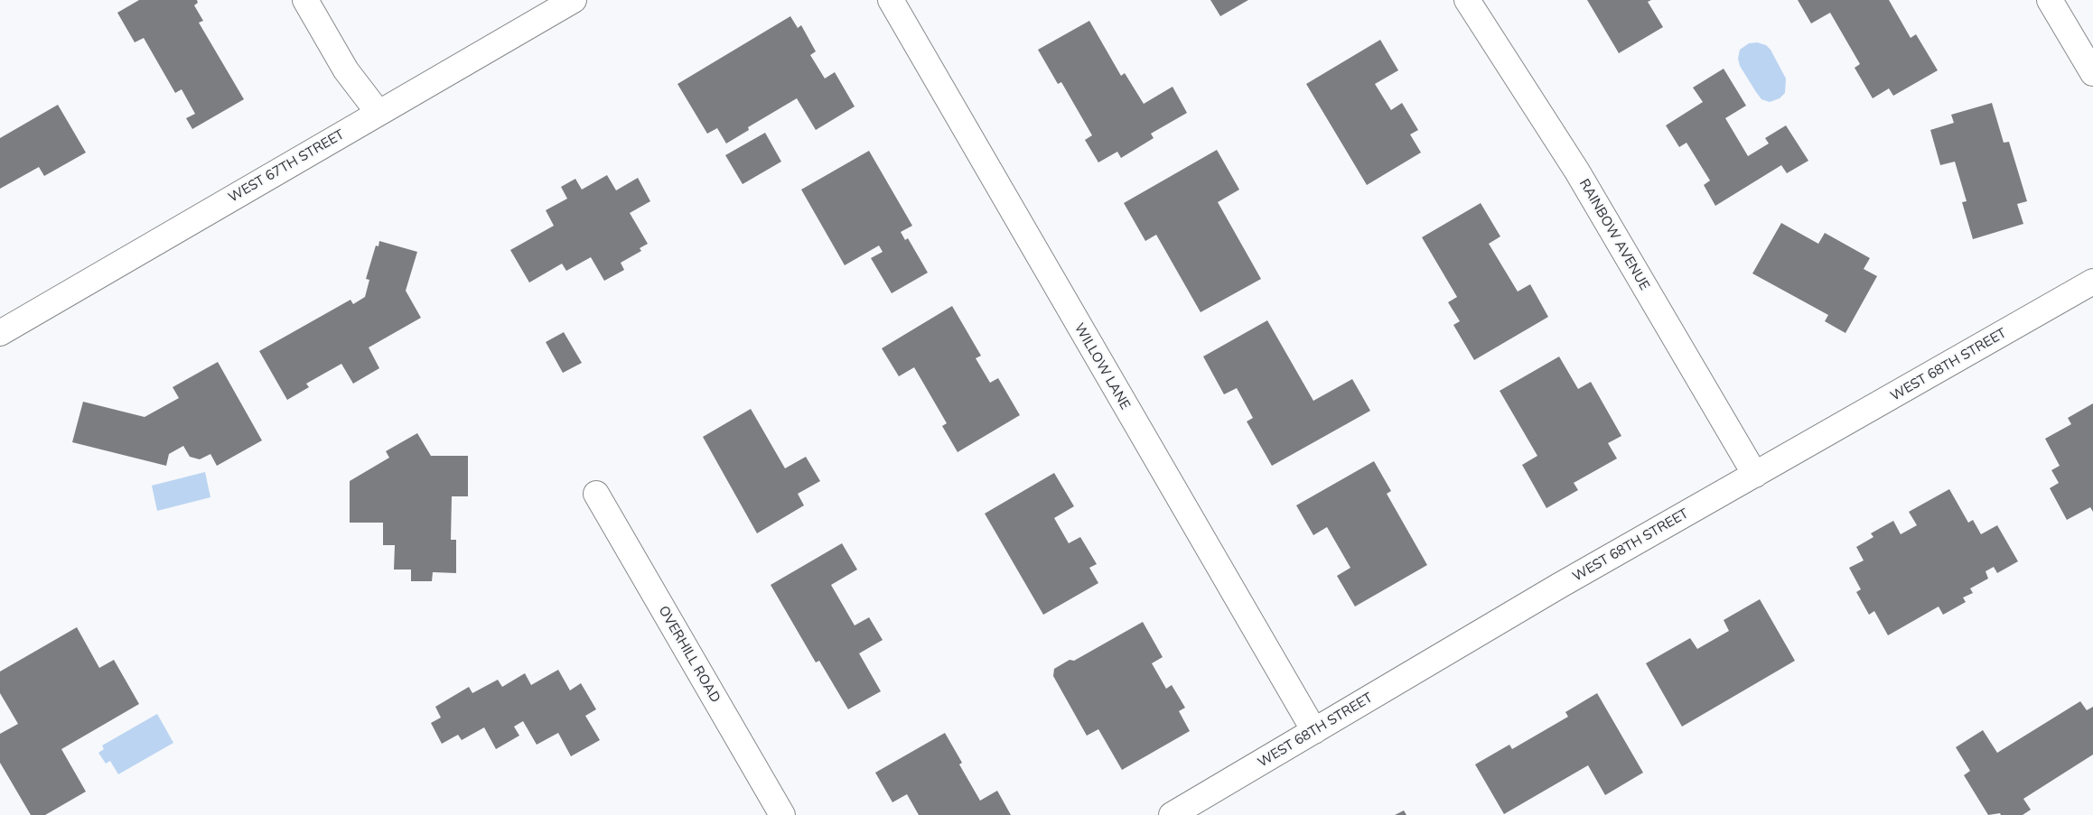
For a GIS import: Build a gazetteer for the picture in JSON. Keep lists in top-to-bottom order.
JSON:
{
  "streets": {
    "street": [
      "WEST 67TH STREET",
      "RAINBOW AVENUE",
      "WEST 68TH STREET",
      "WILLOW LANE",
      "OVERHILL ROAD"
    ]
  },
  "crossings": [
    ["RAINBOW AVENUE", "WEST 68TH STREET"],
    ["WEST 68TH STREET", "WILLOW LANE"]
  ]
}
